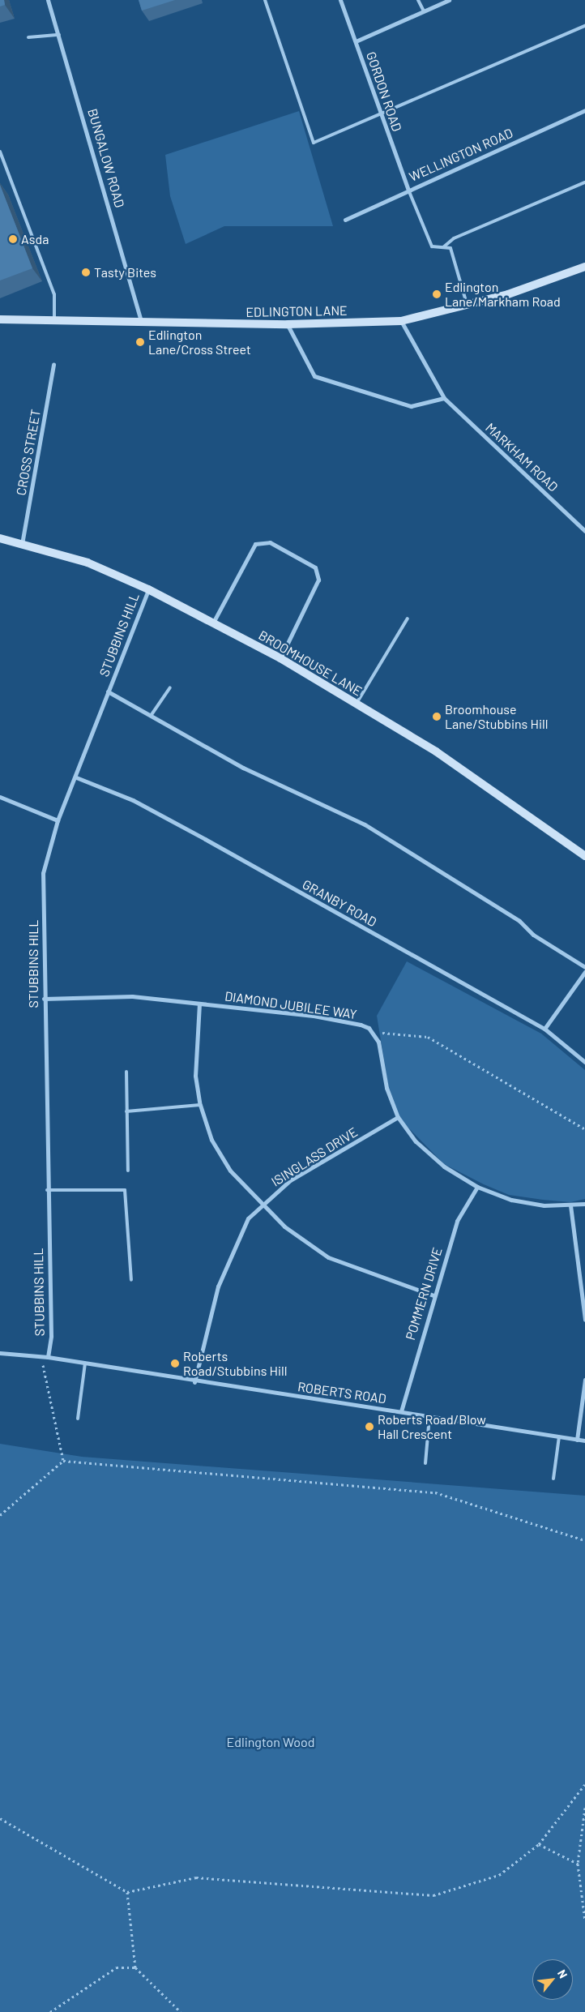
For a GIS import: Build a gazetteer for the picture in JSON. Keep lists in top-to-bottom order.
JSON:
{
  "streets": {
    "street": [
      "GORDON ROAD",
      "WELLINGTON ROAD",
      "BUNGALOW ROAD",
      "EDLINGTON LANE",
      "CROSS STREET",
      "MARKHAM ROAD",
      "STUBBINS HILL",
      "BROOMHOUSE LANE",
      "GRANBY ROAD",
      "DIAMOND JUBILEE WAY",
      "ISINGLASS DRIVE",
      "POMMERN DRIVE",
      "ROBERTS ROAD"
    ]
  },
  "crossings": [
    ["GORDON ROAD", "WELLINGTON ROAD"],
    ["BUNGALOW ROAD", "EDLINGTON LANE"],
    ["EDLINGTON LANE", "MARKHAM ROAD"],
    ["CROSS STREET", "BROOMHOUSE LANE"],
    ["STUBBINS HILL", "BROOMHOUSE LANE"],
    ["STUBBINS HILL", "GRANBY ROAD"],
    ["STUBBINS HILL", "DIAMOND JUBILEE WAY"],
    ["STUBBINS HILL", "ROBERTS ROAD"],
    ["ISINGLASS DRIVE", "ROBERTS ROAD"],
    ["POMMERN DRIVE", "ROBERTS ROAD"]
  ],
  "parks": ["Edlington Wood"],
  "places": [
    "Asda",
    "Tasty Bites",
    "Edlington Lane/Markham Road",
    "Edlington Lane/Cross Street",
    "Broomhouse Lane/Stubbins Hill",
    "Roberts Road/Stubbins Hill",
    "Roberts Road/Blow Hall Crescent"
  ],
  "north": "top right"
}
